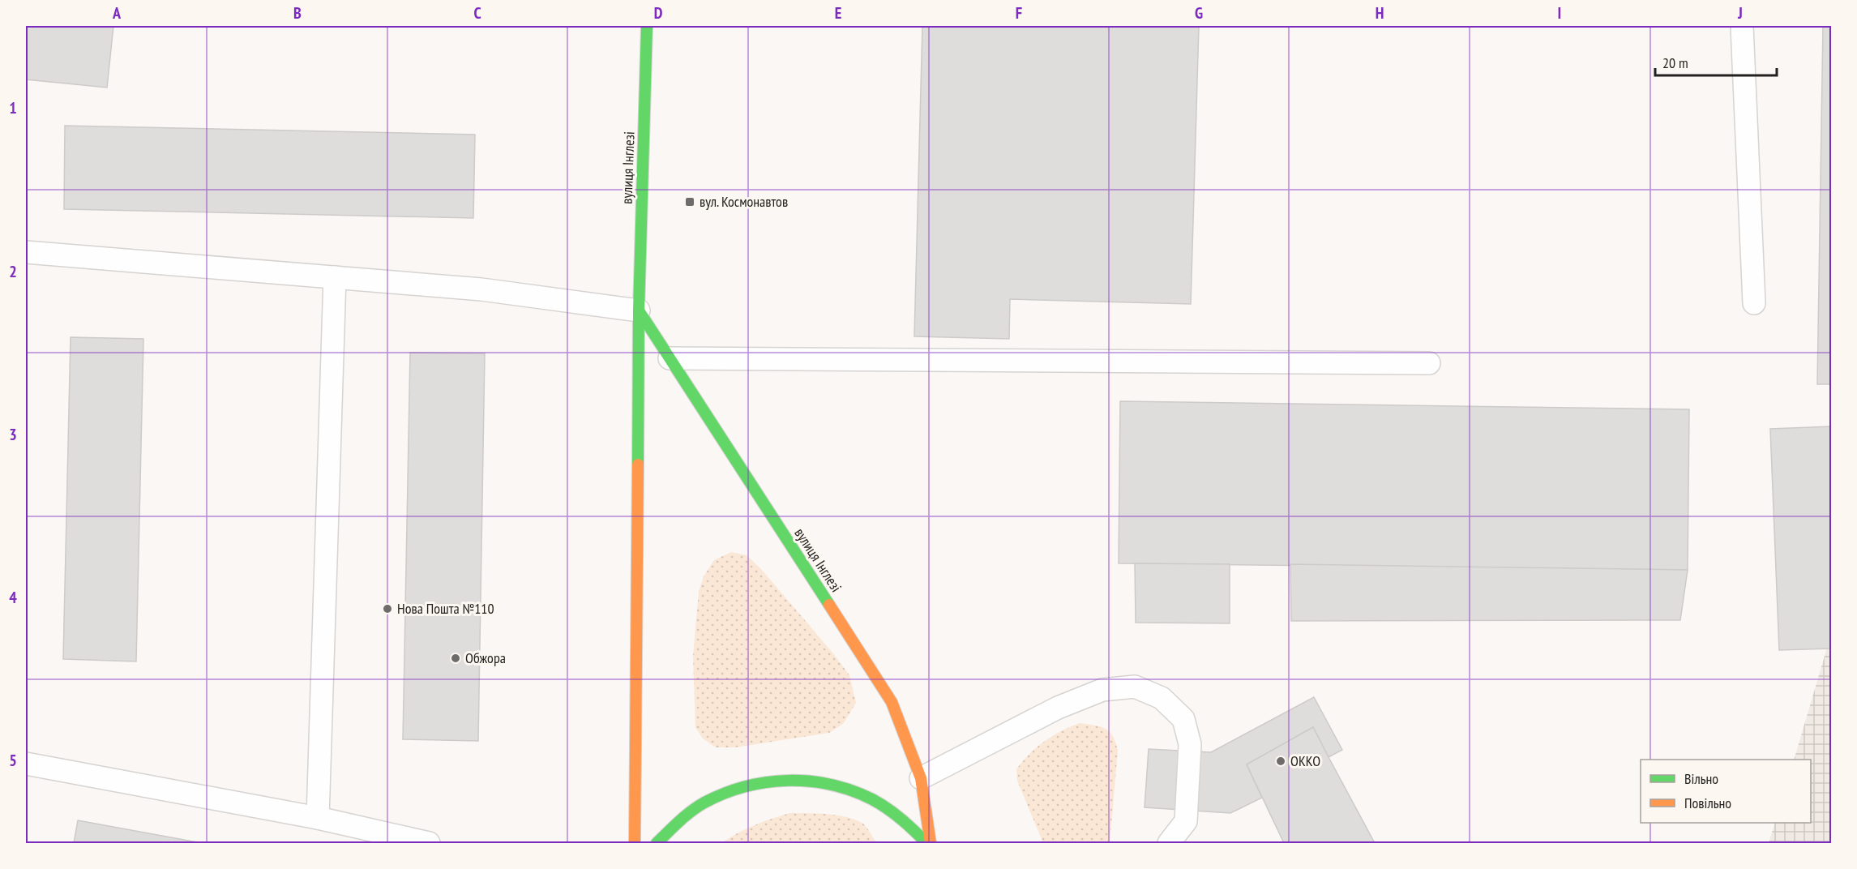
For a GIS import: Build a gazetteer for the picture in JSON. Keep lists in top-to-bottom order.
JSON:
{
  "streets": {
    "main road": ["вулиця Інглезі"]
  },
  "places": {
    "transit": ["вул. Космонавтов"],
    "other": ["Нова Пошта №110", "Обжора", "ОККО"]
  },
  "legend": ["Вільно", "Повільно"],
  "scale_bar": "20 m",
  "grid": {
    "columns": [
      "A",
      "B",
      "C",
      "D",
      "E",
      "F",
      "G",
      "H",
      "I",
      "J"
    ],
    "rows": [
      "1",
      "2",
      "3",
      "4",
      "5"
    ]
  }
}
